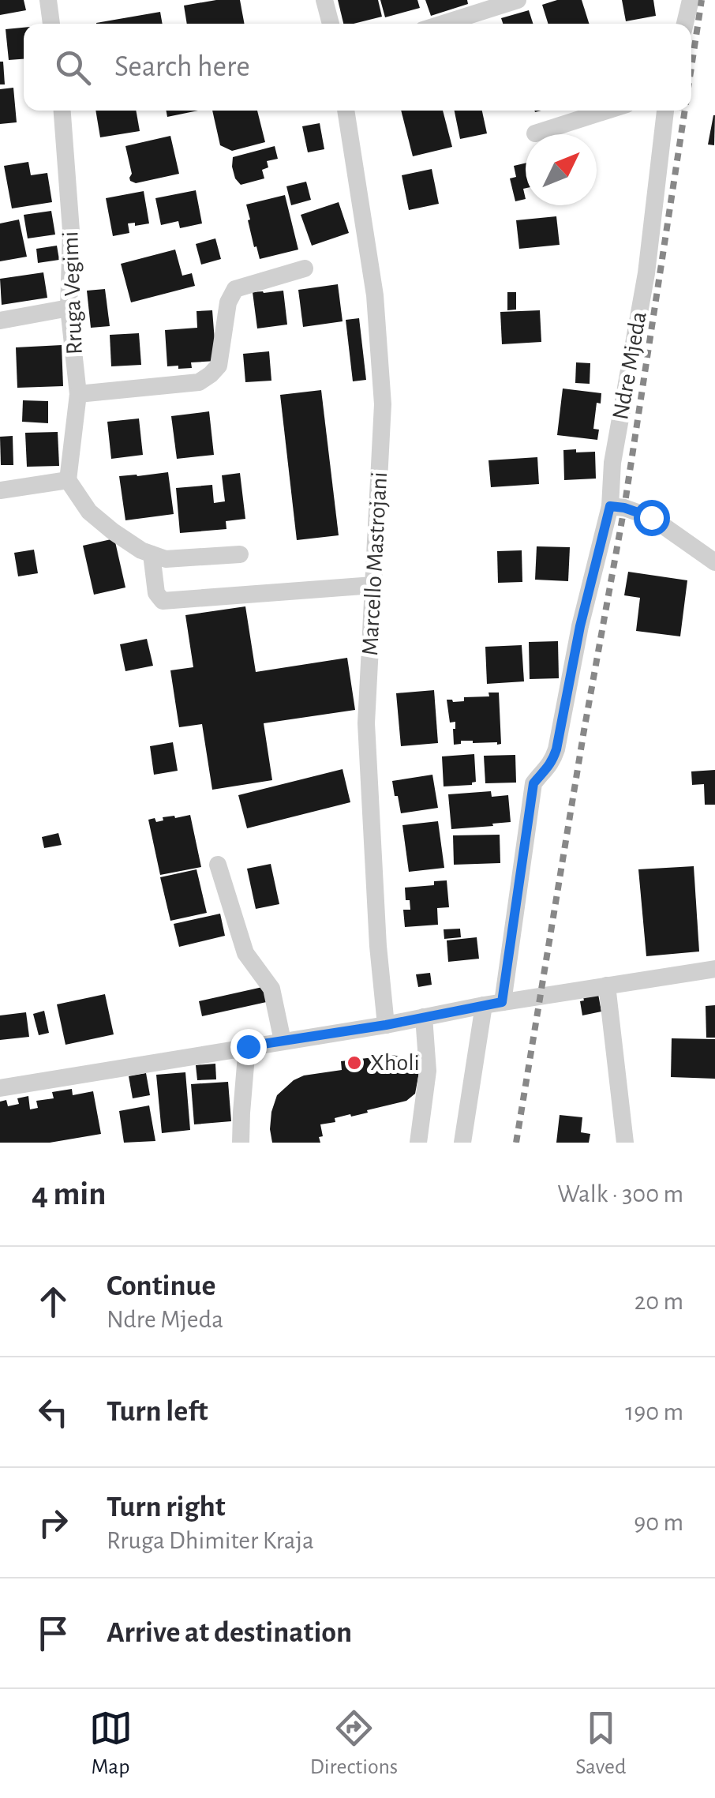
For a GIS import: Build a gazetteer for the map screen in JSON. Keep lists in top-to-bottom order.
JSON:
{
  "streets": {
    "street": ["Rruga Vegimi", "Ndre Mjeda", "Marcello Mastrojani"]
  },
  "places": ["Xholi"],
  "north": "top right",
  "page": {
    "search": "Search here",
    "heading": ["4 min", "Walk · 300 m"],
    "list": [
      ["Continue", "Ndre Mjeda", "20 m"],
      ["Turn left", "190 m"],
      ["Turn right", "Rruga Dhimiter Kraja", "90 m"],
      "Arrive at destination"
    ],
    "nav": ["Map", "Directions", "Saved"]
  }
}
